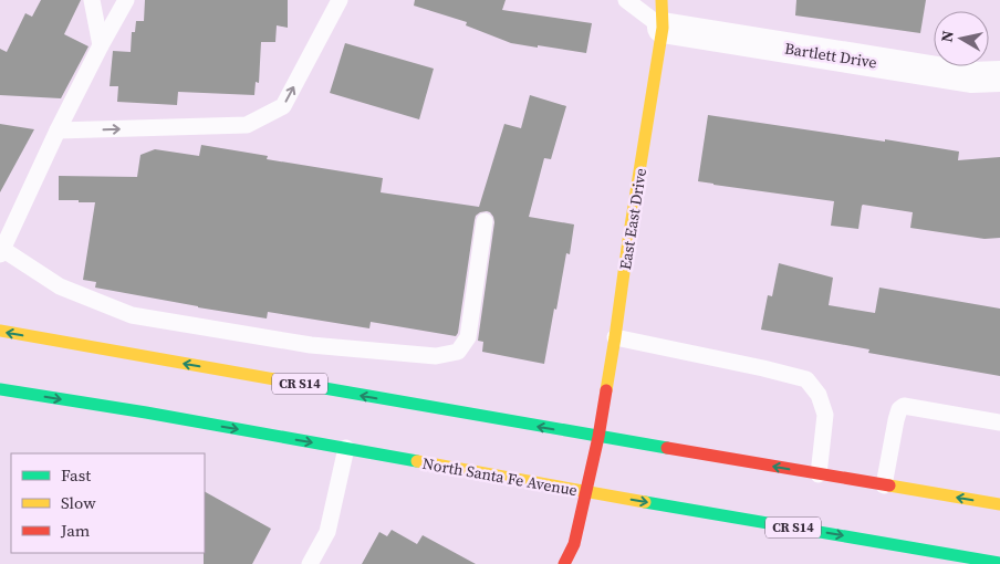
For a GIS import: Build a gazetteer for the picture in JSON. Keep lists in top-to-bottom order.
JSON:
{
  "streets": {
    "main road": ["East East Drive", "CR S14", "North Santa Fe Avenue"],
    "street": ["Bartlett Drive"]
  },
  "crossings": [
    ["Bartlett Drive", "East East Drive"],
    ["East East Drive", "CR S14"],
    ["East East Drive", "North Santa Fe Avenue"]
  ],
  "legend": ["Fast", "Slow", "Jam"],
  "north": "left"
}
